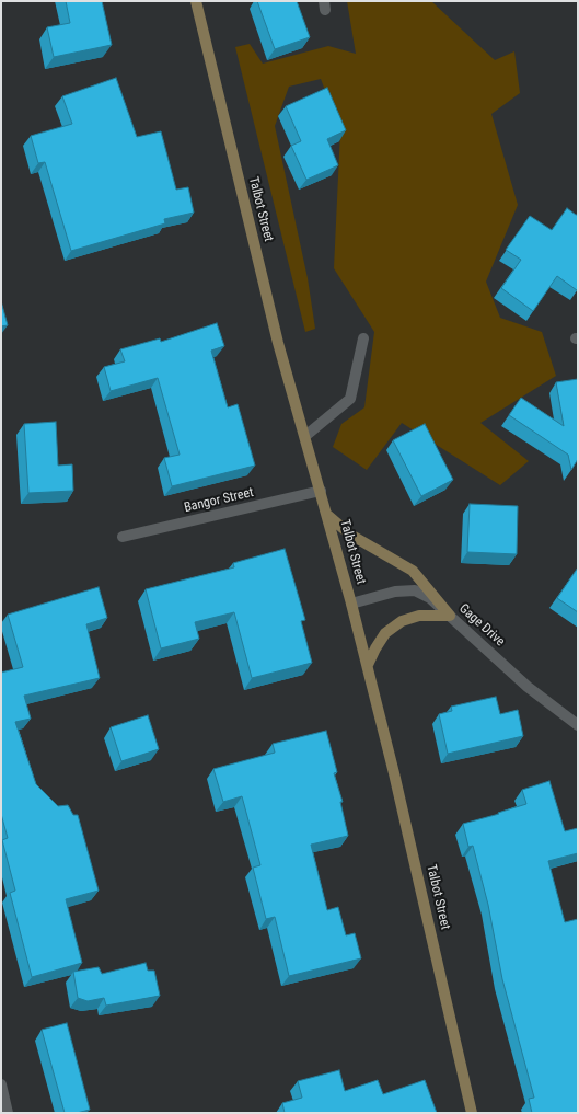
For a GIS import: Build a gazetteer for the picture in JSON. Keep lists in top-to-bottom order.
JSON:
{
  "streets": {
    "main road": ["Talbot Street"],
    "street": ["Bangor Street", "Gage Drive"]
  },
  "crossings": [
    ["Talbot Street", "Bangor Street"],
    ["Talbot Street", "Gage Drive"]
  ]
}
